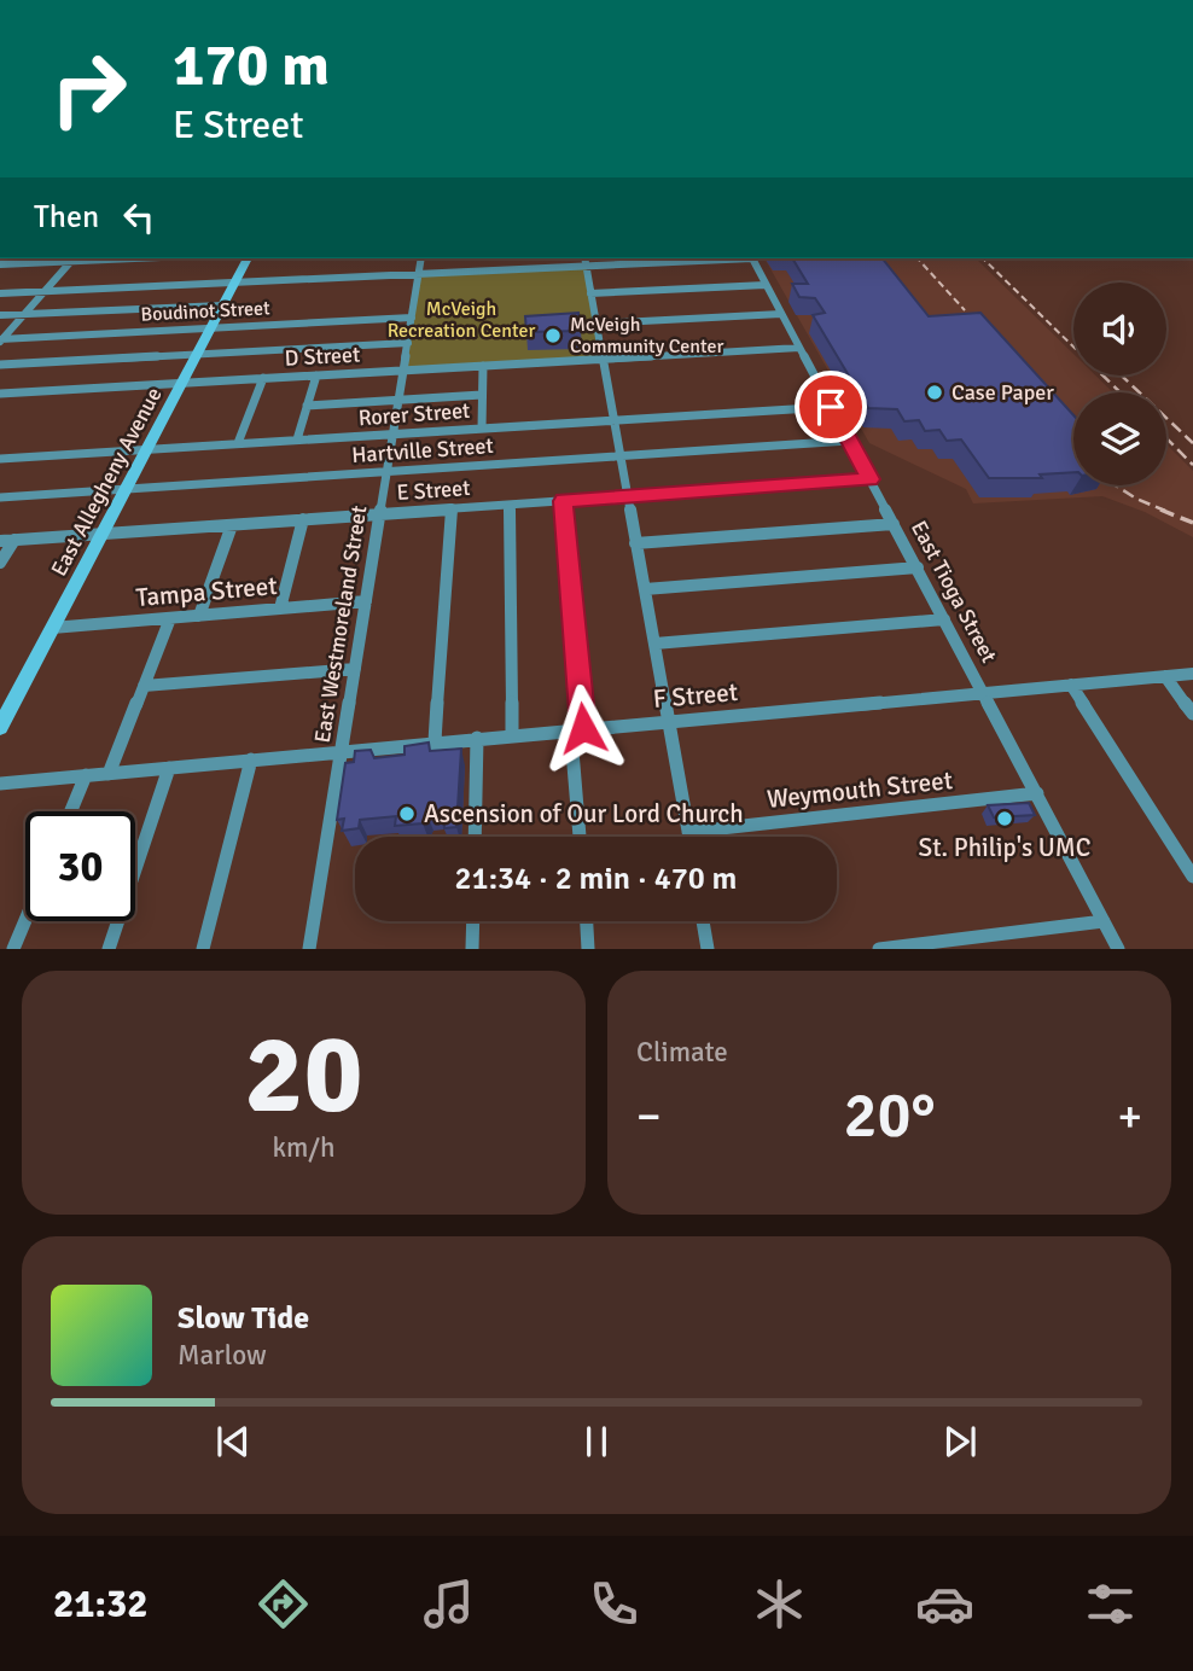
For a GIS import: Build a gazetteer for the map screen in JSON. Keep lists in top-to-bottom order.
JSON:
{
  "streets": {
    "main road": ["East Allegheny Avenue"],
    "street": [
      "Boudinot Street",
      "D Street",
      "Rorer Street",
      "Hartville Street",
      "E Street",
      "Tampa Street",
      "East Tioga Street",
      "East Westmoreland Street",
      "F Street",
      "Weymouth Street"
    ]
  },
  "crossings": [
    ["Boudinot Street", "East Allegheny Avenue"],
    ["Boudinot Street", "East Westmoreland Street"],
    ["D Street", "East Allegheny Avenue"],
    ["D Street", "East Tioga Street"],
    ["D Street", "East Westmoreland Street"],
    ["Rorer Street", "East Allegheny Avenue"],
    ["Rorer Street", "East Tioga Street"],
    ["Rorer Street", "East Westmoreland Street"],
    ["Hartville Street", "East Allegheny Avenue"],
    ["Hartville Street", "East Tioga Street"],
    ["Hartville Street", "East Westmoreland Street"],
    ["East Allegheny Avenue", "E Street"],
    ["East Allegheny Avenue", "Tampa Street"],
    ["E Street", "East Tioga Street"],
    ["E Street", "East Westmoreland Street"],
    ["Tampa Street", "East Westmoreland Street"],
    ["East Tioga Street", "F Street"],
    ["East Tioga Street", "Weymouth Street"],
    ["East Westmoreland Street", "F Street"]
  ],
  "parks": ["McVeigh Recreation Center"],
  "places": [
    "McVeigh Community Center",
    "Case Paper",
    "Ascension of Our Lord Church",
    "St. Philip's UMC"
  ],
  "page": {
    "turn": ["170 m", "E Street"],
    "then": "Then",
    "limit": "30",
    "trip": "21:34 · 2 min · 470 m",
    "tile": [
      ["20", "km/h"],
      "Climate"
    ],
    "heat": ["−", "20°", "+"],
    "song": ["Slow Tide", "Marlow"],
    "tabs": "21:32"
  }
}
